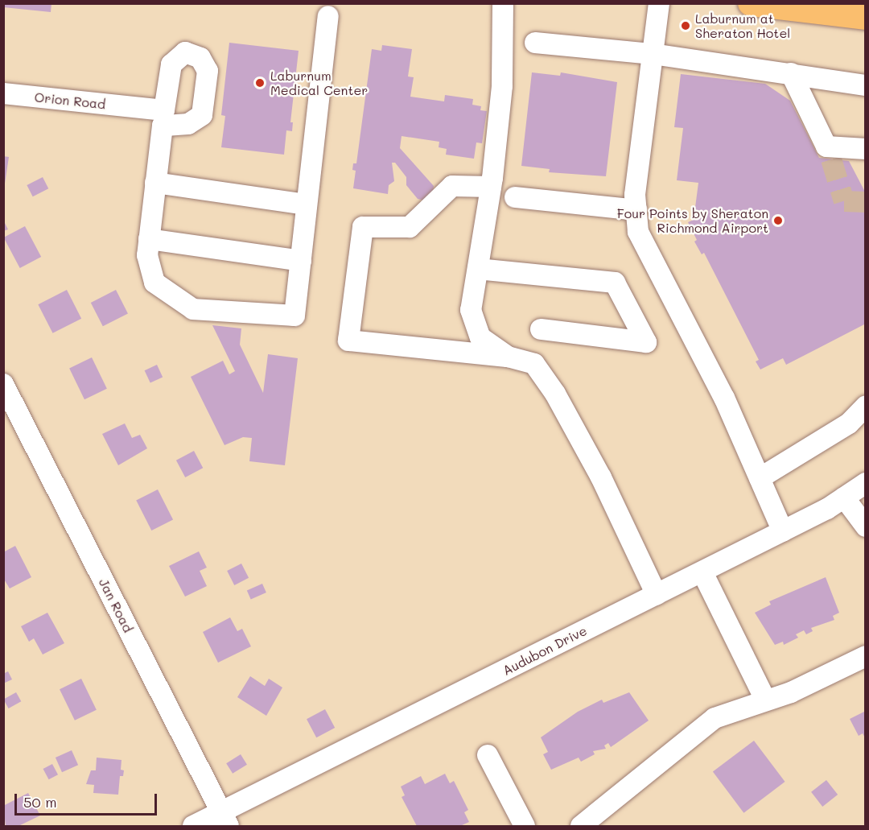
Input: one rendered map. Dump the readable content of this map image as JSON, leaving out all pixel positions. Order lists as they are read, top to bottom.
{
  "streets": {
    "street": ["Orion Road", "Jan Road", "Audubon Drive"]
  },
  "crossings": [
    ["Jan Road", "Audubon Drive"]
  ],
  "places": ["Laburnum at Sheraton Hotel", "Laburnum Medical Center", "Four Points by Sheraton Richmond Airport"],
  "scale_bar": "50 m"
}
